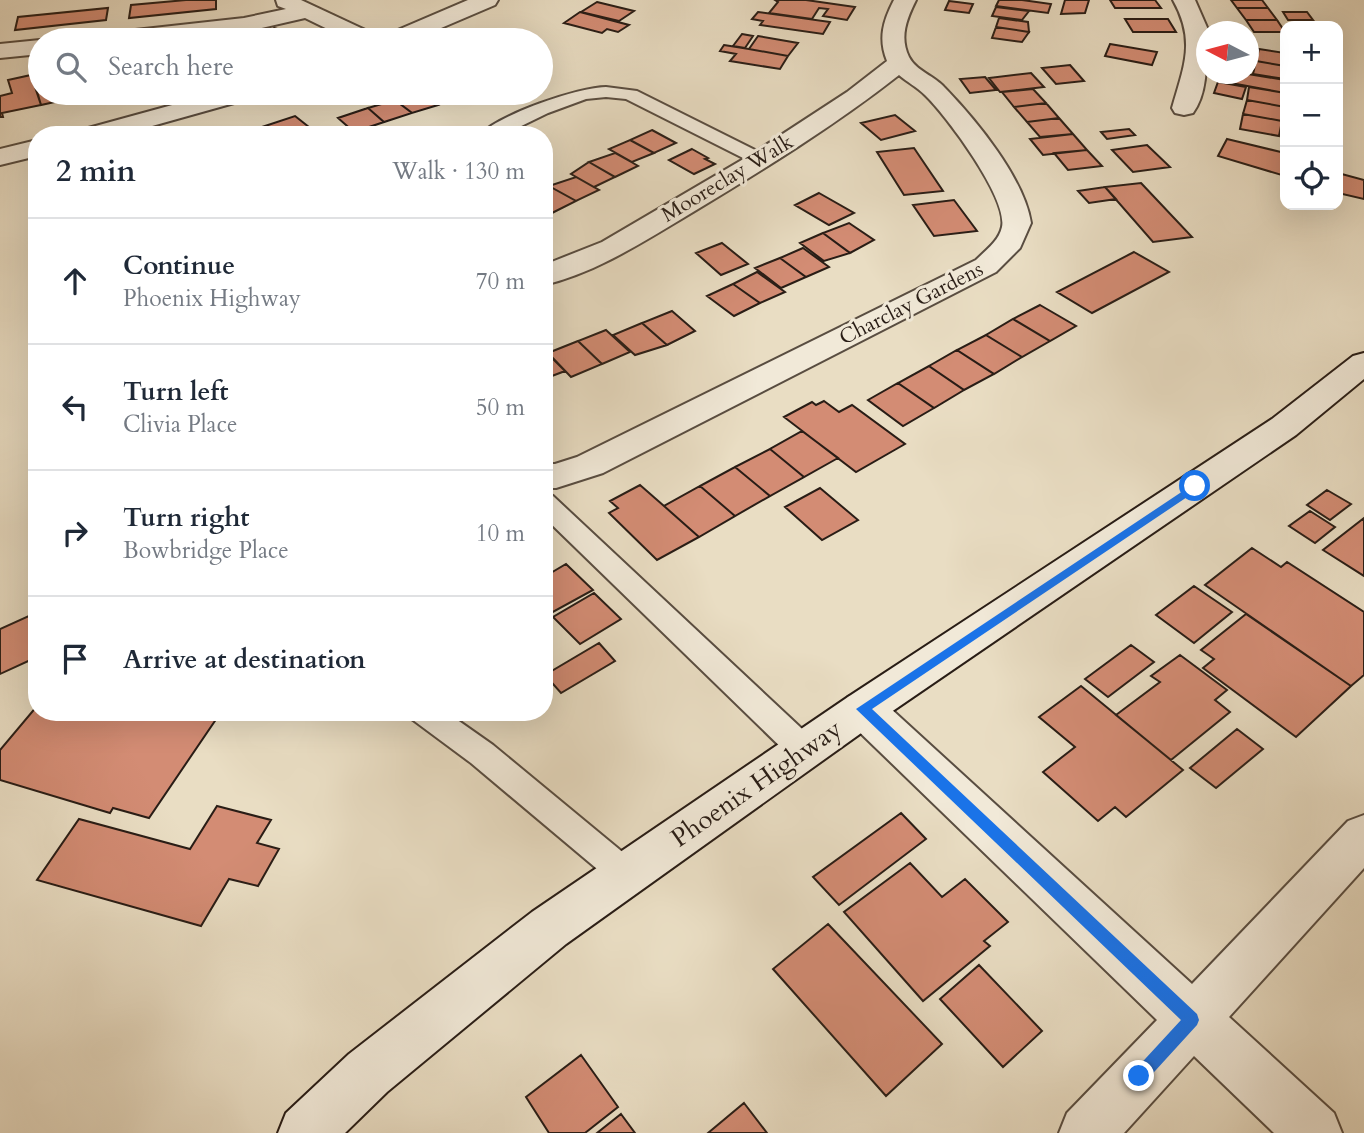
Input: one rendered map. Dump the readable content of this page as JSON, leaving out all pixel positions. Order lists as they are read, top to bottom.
{
  "streets": {
    "street": ["Mooreclay Walk", "Charclay Gardens", "Phoenix Highway"]
  },
  "crossings": [
    ["Mooreclay Walk", "Charclay Gardens"]
  ],
  "north": "left",
  "page": {
    "map_buttons": ["+", "−"],
    "search": "Search here",
    "heading": ["2 min", "Walk · 130 m"],
    "list": [
      ["Continue", "Phoenix Highway", "70 m"],
      ["Turn left", "Clivia Place", "50 m"],
      ["Turn right", "Bowbridge Place", "10 m"],
      "Arrive at destination"
    ]
  }
}
